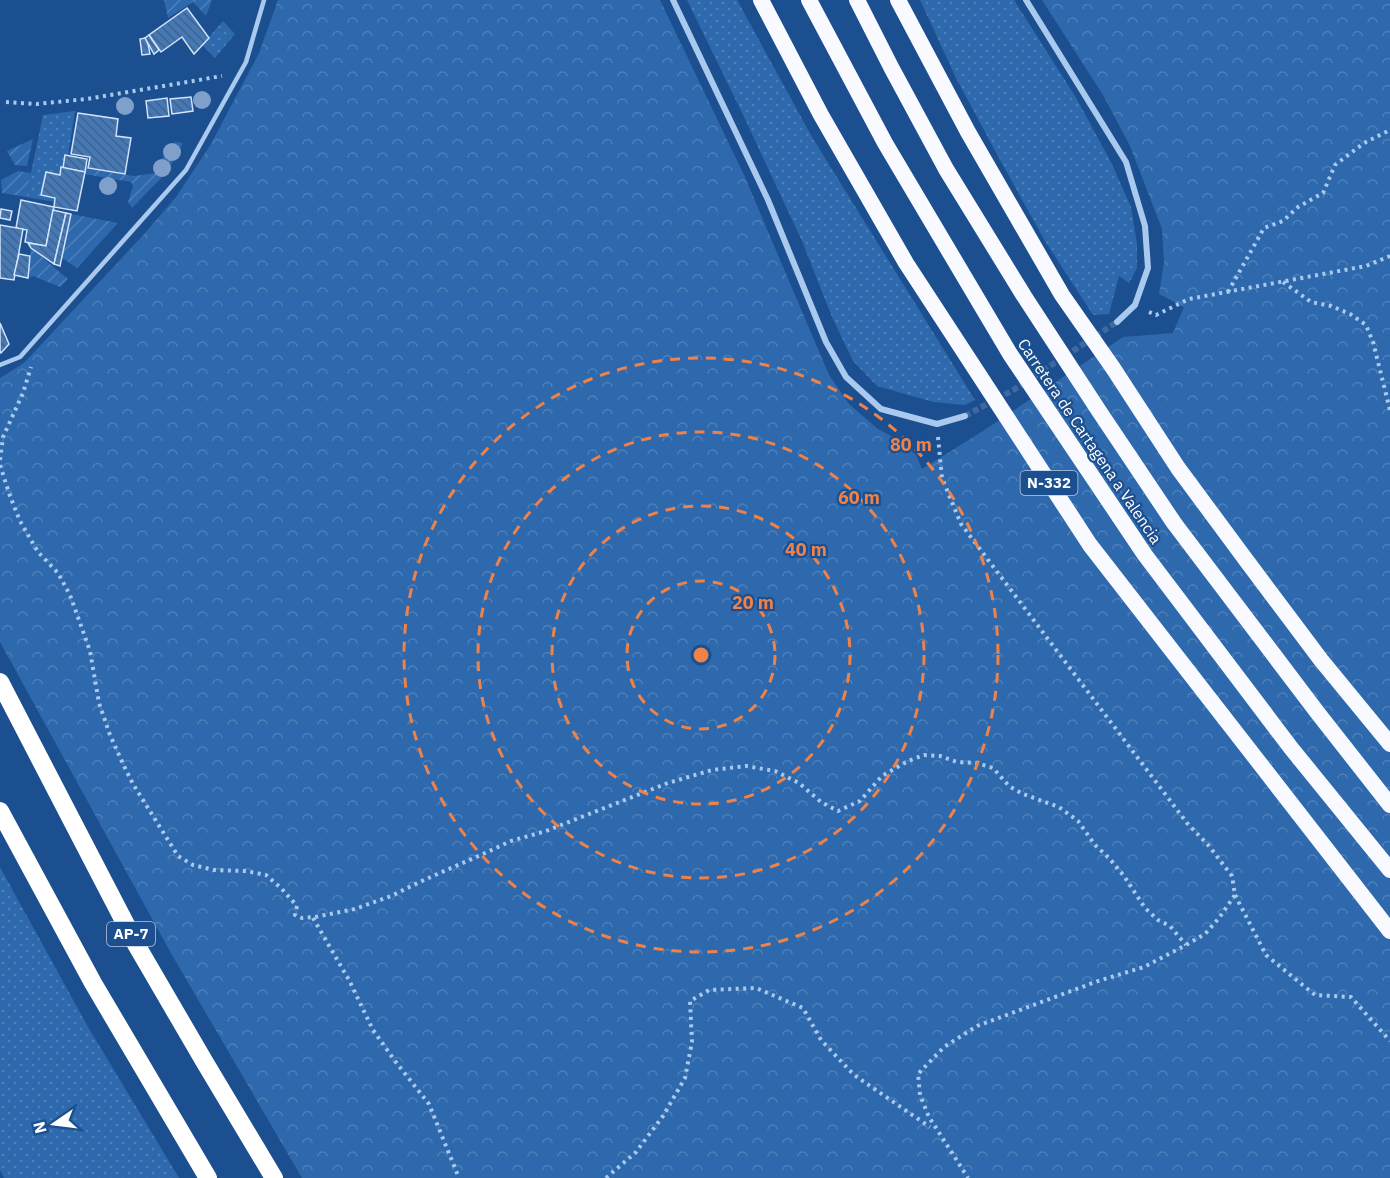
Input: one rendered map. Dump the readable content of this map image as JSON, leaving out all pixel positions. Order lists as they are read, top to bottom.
{
  "streets": {
    "highway": ["Carretera de Cartagena a Valencia", "N-332", "AP-7"]
  },
  "north": "left",
  "rings": [
    "80 m",
    "60 m",
    "40 m",
    "20 m"
  ]
}
